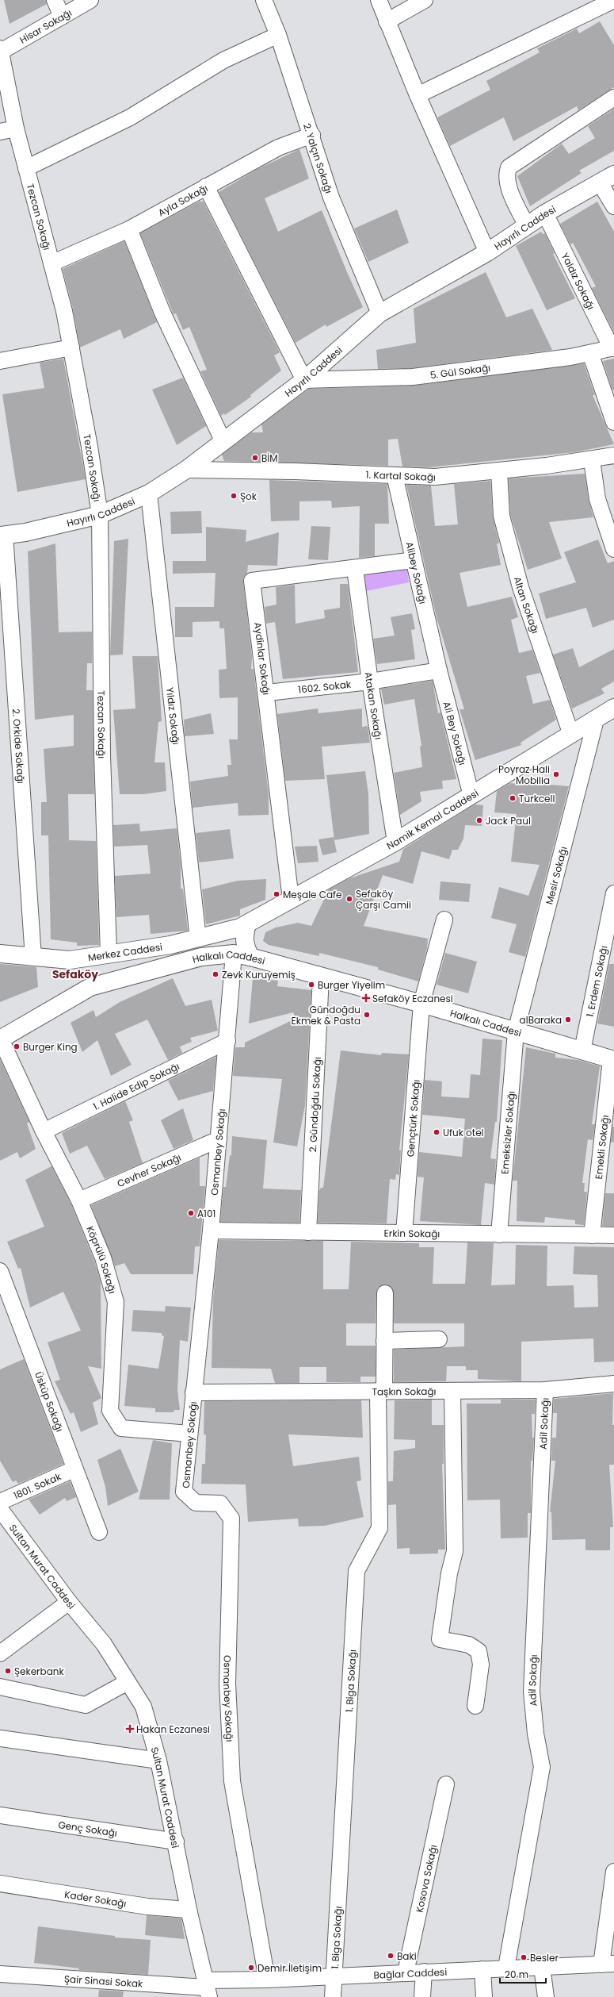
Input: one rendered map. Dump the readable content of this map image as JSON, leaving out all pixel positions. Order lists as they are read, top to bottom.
{
  "streets": {
    "main road": [
      "Hayırlı Caddesi",
      "Namik Kemal Caddesi",
      "Merkez Caddesi",
      "Halkalı Caddesi"
    ],
    "street": [
      "Hisar Sokağı",
      "2. Yalçın Sokağı",
      "Ayla Sokağı",
      "Tezcan Sokağı",
      "Yaldız Sokağı",
      "5. Gül Sokağı",
      "1. Kartal Sokağı",
      "Alibey Sokağı",
      "Altan Sokağı",
      "Aydinlar Sokağı",
      "1602. Sokak",
      "Atakan Sokağı",
      "Yıldız Sokağı",
      "Ali Bey Sokağı",
      "2. Orkide Sokağı",
      "Mesir Sokağı",
      "1. Erdem Sokağı",
      "1. Halide Edip Sokağı",
      "2. Gündoğdu Sokağı",
      "Gençtürk Sokağı",
      "Emeksizler Sokağı",
      "Emekli Sokağı",
      "Osmanbey Sokağı",
      "Cevher Sokağı",
      "Erkin Sokağı",
      "Köprülü Sokağı",
      "Taşkın Sokağı",
      "Üsküp Sokağı",
      "Adil Sokağı",
      "1801. Sokak",
      "Sultan Murat Caddesi",
      "1. Biga Sokağı",
      "Genç Sokağı",
      "Kosova Sokağı",
      "Kader Sokağı",
      "Bağlar Caddesi",
      "Şair Sinasi Sokak"
    ]
  },
  "crossings": [
    ["Hisar Sokağı", "Tezcan Sokağı"],
    ["2. Yalçın Sokağı", "Ayla Sokağı"],
    ["2. Yalçın Sokağı", "Hayırlı Caddesi"],
    ["Ayla Sokağı", "Tezcan Sokağı"],
    ["Tezcan Sokağı", "Hayırlı Caddesi"],
    ["Tezcan Sokağı", "Merkez Caddesi"],
    ["Hayırlı Caddesi", "Yaldız Sokağı"],
    ["Hayırlı Caddesi", "5. Gül Sokağı"],
    ["Hayırlı Caddesi", "1. Kartal Sokağı"],
    ["Hayırlı Caddesi", "Yıldız Sokağı"],
    ["Hayırlı Caddesi", "2. Orkide Sokağı"],
    ["Yaldız Sokağı", "5. Gül Sokağı"],
    ["1. Kartal Sokağı", "Alibey Sokağı"],
    ["1. Kartal Sokağı", "Altan Sokağı"],
    ["Alibey Sokağı", "Aydinlar Sokağı"],
    ["Alibey Sokağı", "1602. Sokak"],
    ["Alibey Sokağı", "Ali Bey Sokağı"],
    ["Altan Sokağı", "Namik Kemal Caddesi"],
    ["Aydinlar Sokağı", "1602. Sokak"],
    ["Aydinlar Sokağı", "Atakan Sokağı"],
    ["Aydinlar Sokağı", "Namik Kemal Caddesi"],
    ["1602. Sokak", "Atakan Sokağı"],
    ["1602. Sokak", "Ali Bey Sokağı"],
    ["Atakan Sokağı", "Namik Kemal Caddesi"],
    ["Yıldız Sokağı", "Merkez Caddesi"],
    ["Ali Bey Sokağı", "Namik Kemal Caddesi"],
    ["2. Orkide Sokağı", "Merkez Caddesi"],
    ["Namik Kemal Caddesi", "Mesir Sokağı"],
    ["Namik Kemal Caddesi", "Merkez Caddesi"],
    ["Mesir Sokağı", "Halkalı Caddesi"],
    ["Mesir Sokağı", "Emeksizler Sokağı"],
    ["Halkalı Caddesi", "1. Erdem Sokağı"],
    ["Halkalı Caddesi", "2. Gündoğdu Sokağı"],
    ["Halkalı Caddesi", "Gençtürk Sokağı"],
    ["Halkalı Caddesi", "Emeksizler Sokağı"],
    ["Halkalı Caddesi", "Emekli Sokağı"],
    ["Halkalı Caddesi", "Osmanbey Sokağı"],
    ["Halkalı Caddesi", "Köprülü Sokağı"],
    ["1. Halide Edip Sokağı", "Osmanbey Sokağı"],
    ["1. Halide Edip Sokağı", "Köprülü Sokağı"],
    ["2. Gündoğdu Sokağı", "Erkin Sokağı"],
    ["Gençtürk Sokağı", "Erkin Sokağı"],
    ["Emeksizler Sokağı", "Erkin Sokağı"],
    ["Emekli Sokağı", "Erkin Sokağı"],
    ["Osmanbey Sokağı", "Cevher Sokağı"],
    ["Osmanbey Sokağı", "Erkin Sokağı"],
    ["Osmanbey Sokağı", "Köprülü Sokağı"],
    ["Osmanbey Sokağı", "Taşkın Sokağı"],
    ["Osmanbey Sokağı", "Bağlar Caddesi"],
    ["Cevher Sokağı", "Köprülü Sokağı"],
    ["Taşkın Sokağı", "Adil Sokağı"],
    ["Taşkın Sokağı", "1. Biga Sokağı"],
    ["Üsküp Sokağı", "1801. Sokak"],
    ["Adil Sokağı", "Bağlar Caddesi"],
    ["Sultan Murat Caddesi", "Genç Sokağı"],
    ["Sultan Murat Caddesi", "Kader Sokağı"],
    ["Sultan Murat Caddesi", "Bağlar Caddesi"],
    ["Sultan Murat Caddesi", "Şair Sinasi Sokak"],
    ["1. Biga Sokağı", "Bağlar Caddesi"],
    ["Kosova Sokağı", "Bağlar Caddesi"],
    ["Bağlar Caddesi", "Şair Sinasi Sokak"]
  ],
  "districts": ["Sefaköy"],
  "places": {
    "other": [
      "BİM",
      "Şok",
      "Poyraz Hali Mobilia",
      "Turkcell",
      "Jack Paul",
      "Meşale Cafe",
      "Sefaköy Çarşı Camii",
      "Zevk Kuruyemiş",
      "Burger Yiyelim",
      "Gündoğdu Ekmek & Pasta",
      "alBaraka",
      "Burger King",
      "Ufuk otel",
      "A101",
      "Şekerbank",
      "Baki",
      "Besler",
      "Demir İletişim"
    ],
    "health": ["Sefaköy Eczanesi", "Hakan Eczanesi"]
  },
  "scale_bar": "20 m"
}
